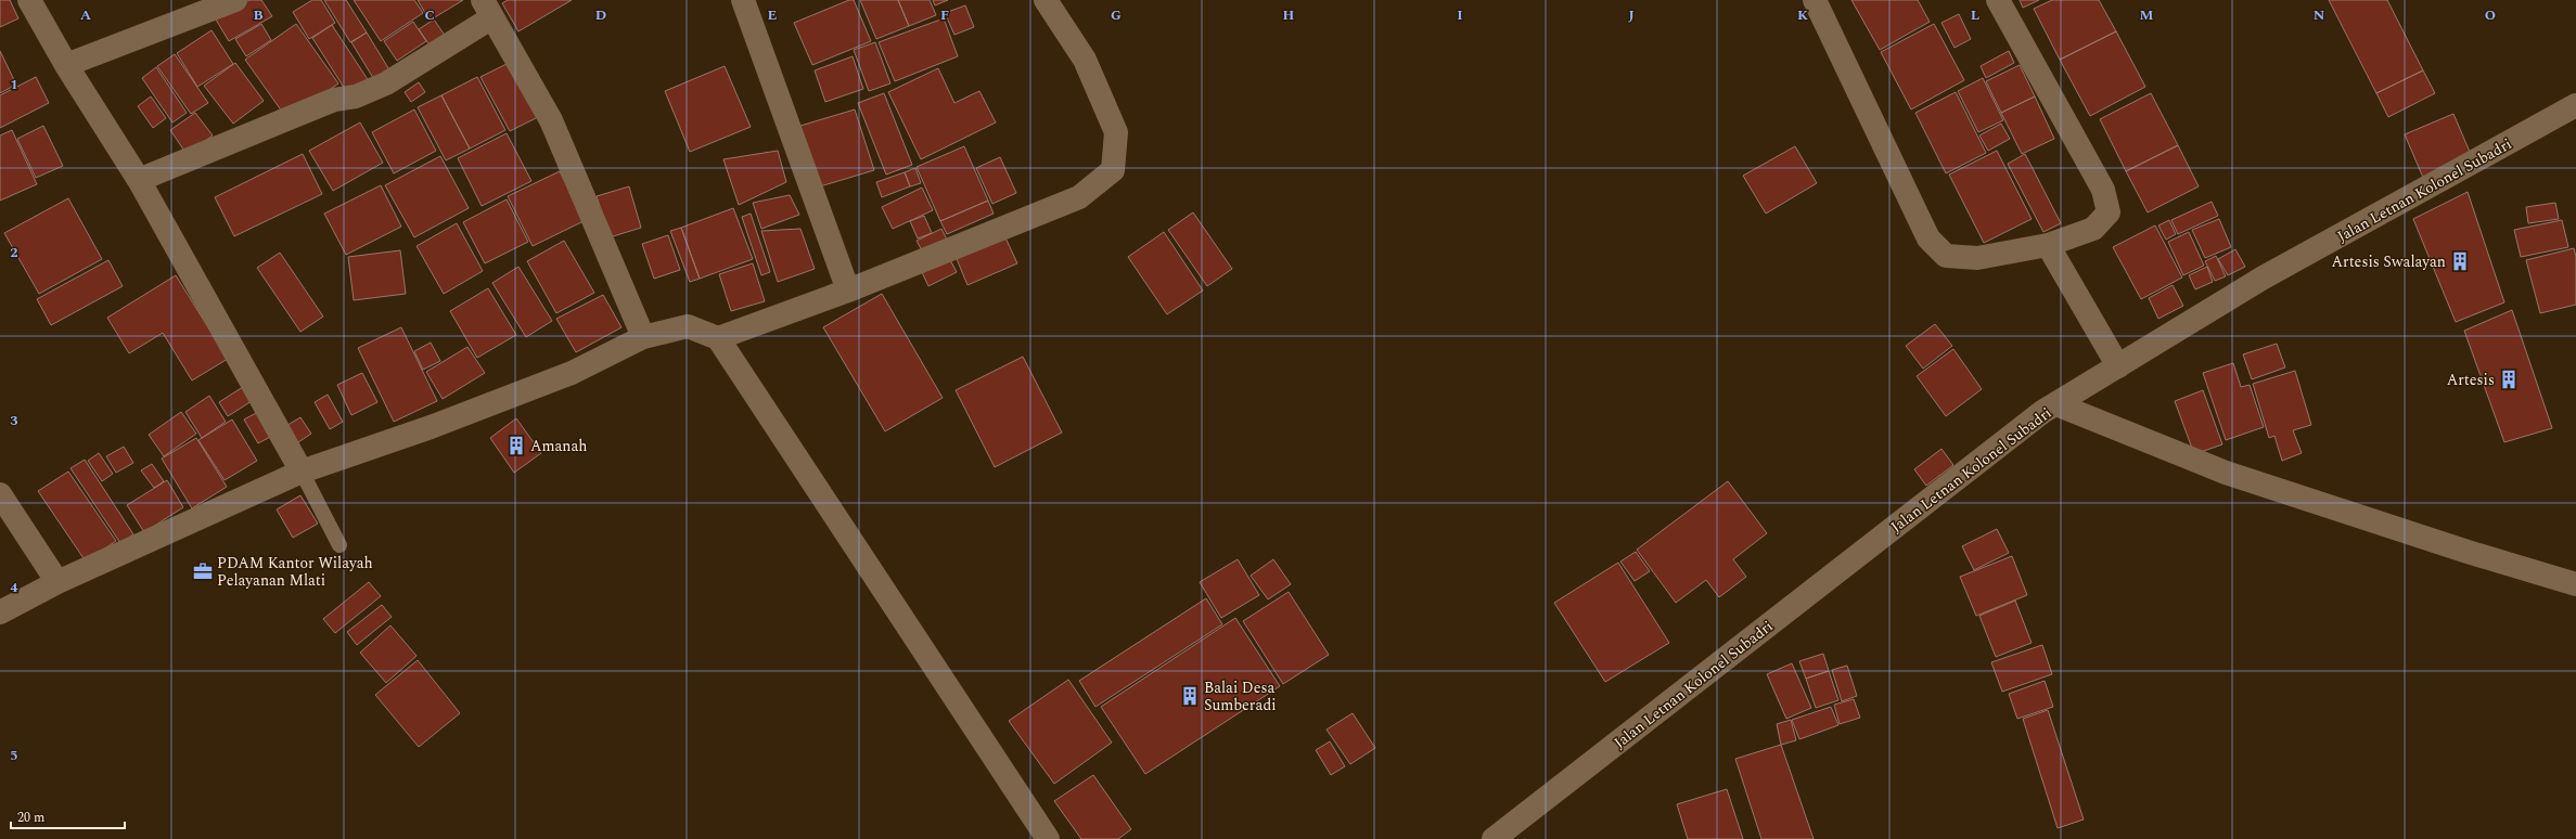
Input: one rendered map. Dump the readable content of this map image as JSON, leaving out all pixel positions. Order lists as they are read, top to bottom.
{
  "streets": {
    "street": ["Jalan Letnan Kolonel Subadri"]
  },
  "places": {
    "building": [
      "Artesis Swalayan",
      "Artesis",
      "Amanah",
      "Balai Desa Sumberadi"
    ],
    "office": ["PDAM Kantor Wilayah Pelayanan Mlati"]
  },
  "scale_bar": "20 m",
  "grid": {
    "columns": [
      "A",
      "B",
      "C",
      "D",
      "E",
      "F",
      "G",
      "H",
      "I",
      "J",
      "K",
      "L",
      "M",
      "N",
      "O"
    ],
    "rows": [
      "1",
      "2",
      "3",
      "4",
      "5"
    ]
  }
}
